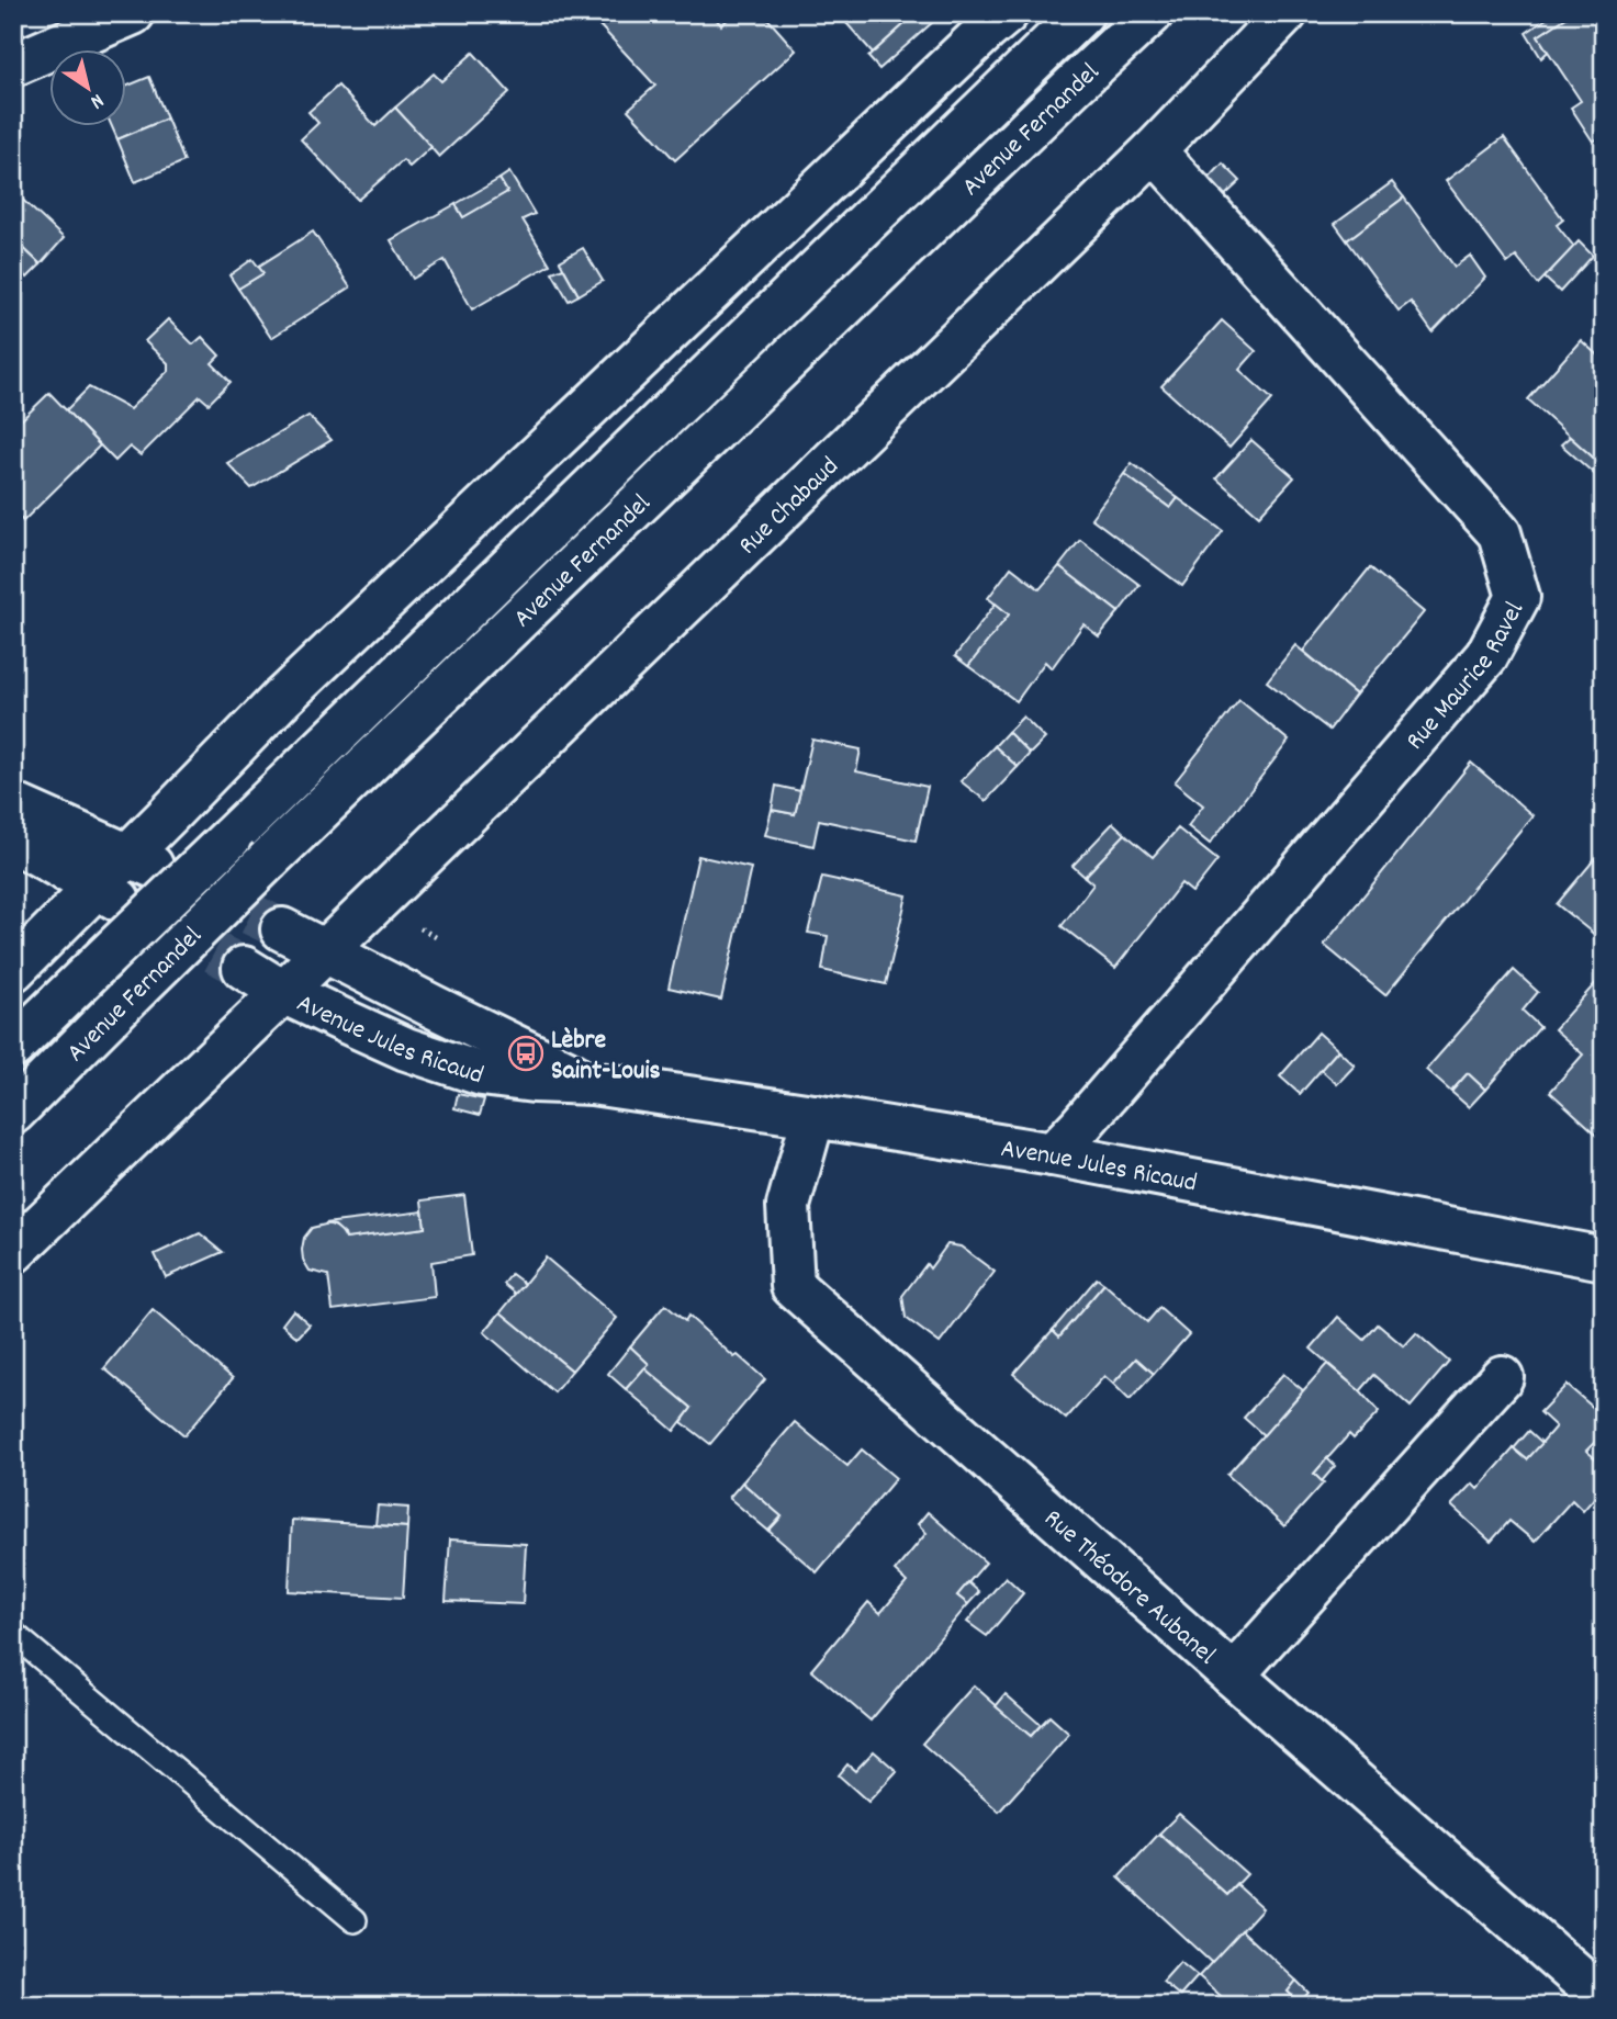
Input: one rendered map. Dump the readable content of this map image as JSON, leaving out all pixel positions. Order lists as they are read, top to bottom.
{
  "streets": {
    "street": [
      "Avenue Fernandel",
      "Rue Chabaud",
      "Rue Maurice Ravel",
      "Avenue Jules Ricaud",
      "Rue Théodore Aubanel"
    ]
  },
  "crossings": [
    ["Rue Chabaud", "Rue Maurice Ravel"],
    ["Rue Chabaud", "Avenue Jules Ricaud"],
    ["Rue Maurice Ravel", "Avenue Jules Ricaud"],
    ["Avenue Jules Ricaud", "Rue Théodore Aubanel"]
  ],
  "places": {
    "bus stop": ["Lèbre Saint-Louis"]
  },
  "north": "bottom right"
}
